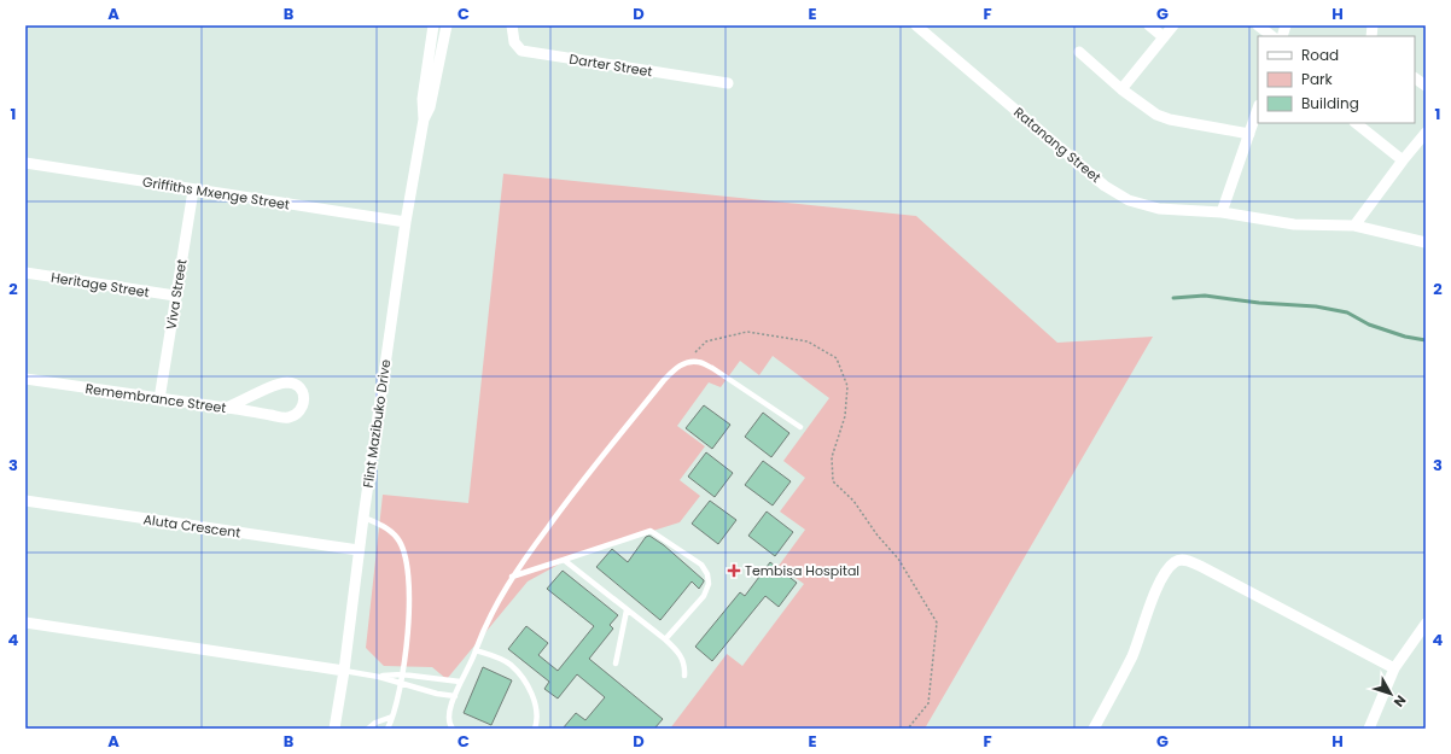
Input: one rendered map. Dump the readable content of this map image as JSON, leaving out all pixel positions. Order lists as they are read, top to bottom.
{
  "streets": {
    "street": [
      "Darter Street",
      "Ratanang Street",
      "Griffiths Mxenge Street",
      "Heritage Street",
      "Viva Street",
      "Remembrance Street",
      "Flint Mazibuko Drive",
      "Aluta Crescent"
    ]
  },
  "crossings": [
    ["Griffiths Mxenge Street", "Viva Street"],
    ["Griffiths Mxenge Street", "Flint Mazibuko Drive"],
    ["Heritage Street", "Viva Street"],
    ["Viva Street", "Remembrance Street"],
    ["Flint Mazibuko Drive", "Aluta Crescent"]
  ],
  "places": {
    "health": ["Tembisa Hospital"]
  },
  "legend": ["Road", "Park", "Building"],
  "north": "bottom right",
  "grid": {
    "columns": [
      "A",
      "B",
      "C",
      "D",
      "E",
      "F",
      "G",
      "H"
    ],
    "rows": [
      "1",
      "2",
      "3",
      "4"
    ]
  }
}
